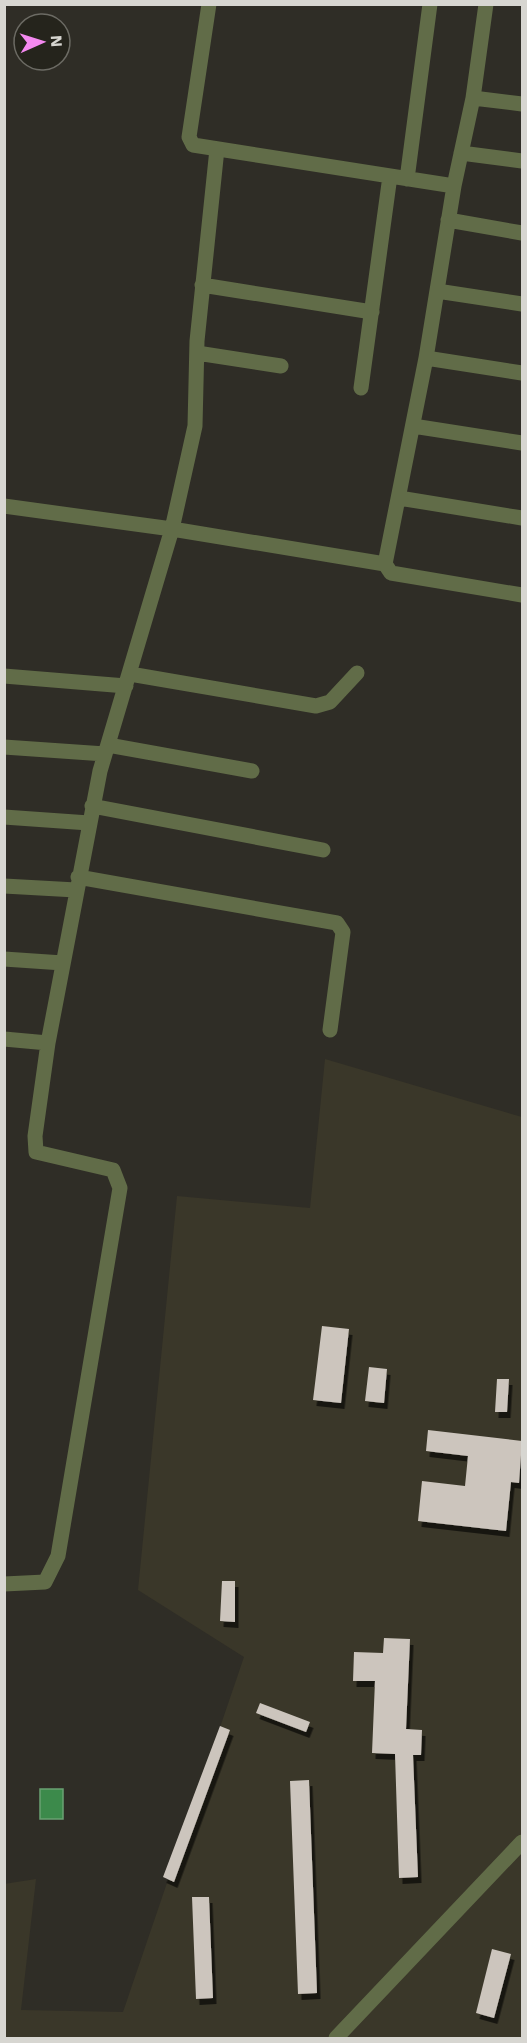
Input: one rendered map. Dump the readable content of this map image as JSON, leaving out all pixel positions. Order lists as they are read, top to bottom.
{
  "north": "right"
}
